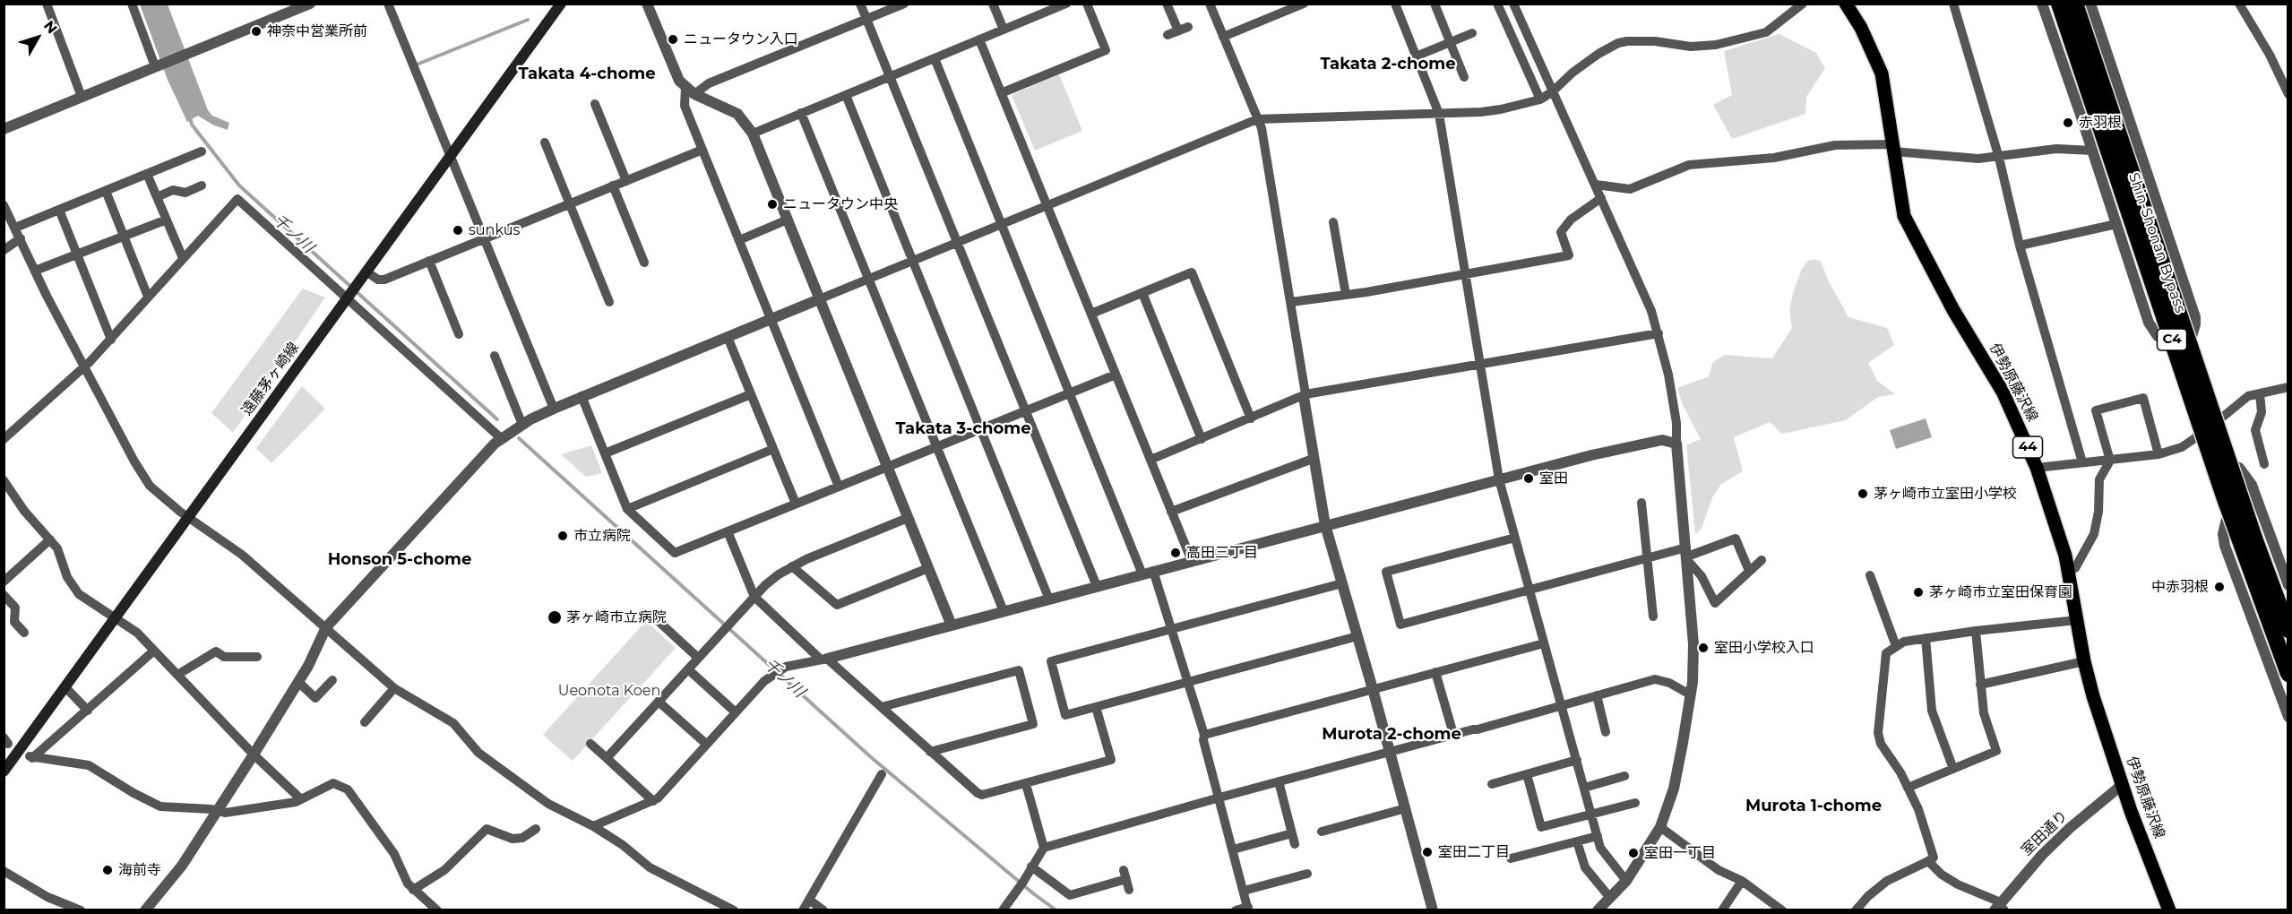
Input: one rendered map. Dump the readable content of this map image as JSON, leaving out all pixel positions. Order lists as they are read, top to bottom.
{
  "streets": {
    "highway": ["Shin-Shonan Bypass", "C4"],
    "main road": ["遠藤茅ヶ崎線", "伊勢原藤沢線", "44"],
    "street": ["室田通り"]
  },
  "crossings": [
    ["伊勢原藤沢線", "室田通り"]
  ],
  "districts": [
    "Takata 2-chome",
    "Takata 4-chome",
    "Takata 3-chome",
    "Honson 5-chome",
    "Murota 2-chome",
    "Murota 1-chome"
  ],
  "water": ["千ノ川"],
  "parks": ["Ueonota Koen"],
  "places": [
    "神奈中営業所前",
    "ニュータウン入口",
    "赤羽根",
    "ニュータウン中央",
    "sunkus",
    "室田",
    "茅ヶ崎市立室田小学校",
    "市立病院",
    "高田三丁目",
    "中赤羽根",
    "茅ヶ崎市立室田保育園",
    "茅ヶ崎市立病院",
    "室田小学校入口",
    "室田二丁目",
    "室田一丁目",
    "海前寺"
  ],
  "north": "top right"
}
